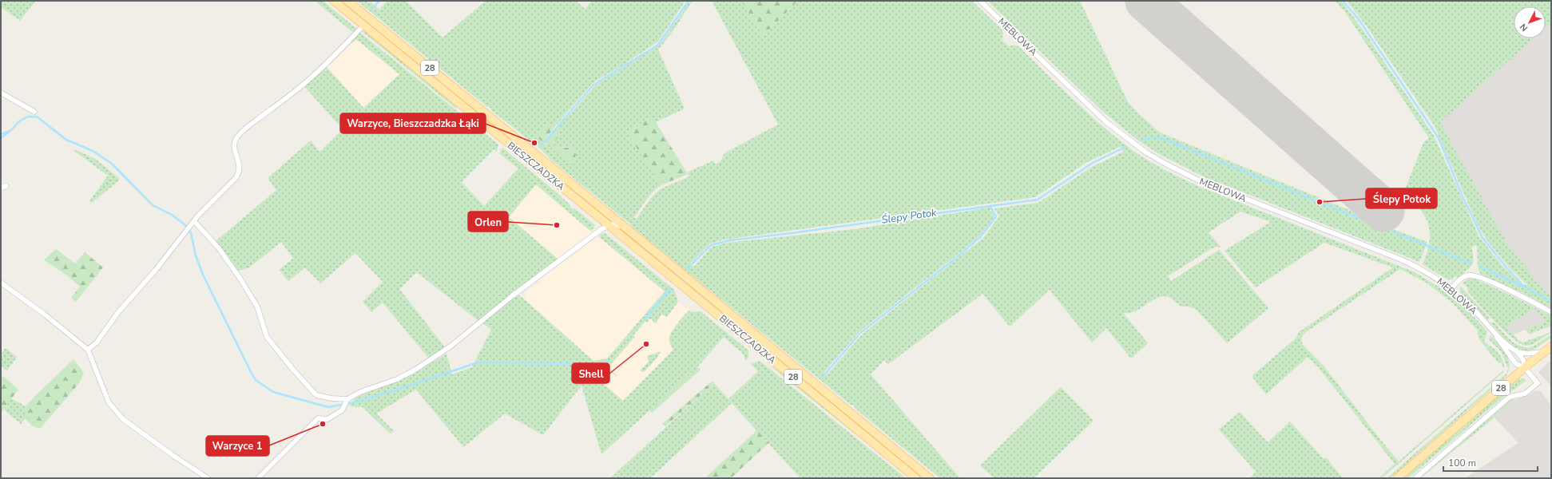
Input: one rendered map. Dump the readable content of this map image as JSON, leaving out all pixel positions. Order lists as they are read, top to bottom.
{
  "streets": {
    "main road": ["28", "BIESZCZADZKA"],
    "street": ["MEBLOWA"]
  },
  "crossings": [
    ["MEBLOWA", "28"]
  ],
  "water": ["Ślepy Potok"],
  "places": [
    "Warzyce, Bieszczadzka Łąki",
    "Ślepy Potok",
    "Orlen",
    "Shell",
    "Warzyce 1"
  ],
  "scale_bar": "100 m",
  "north": "bottom left"
}
